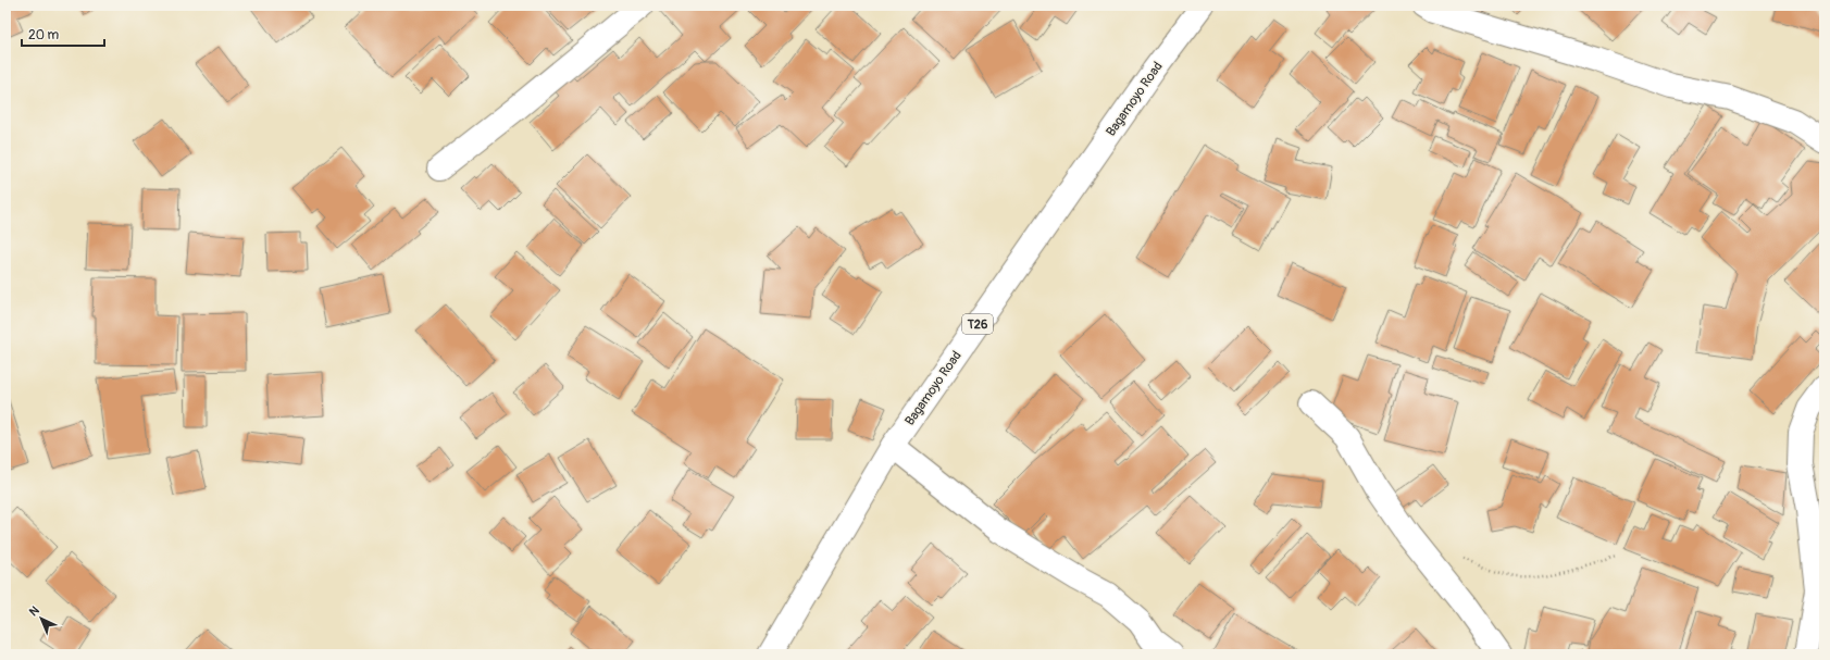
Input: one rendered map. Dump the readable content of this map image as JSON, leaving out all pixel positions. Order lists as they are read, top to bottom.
{
  "streets": {
    "main road": ["Bagamoyo Road", "T26"]
  },
  "scale_bar": "20 m",
  "north": "top left"
}
